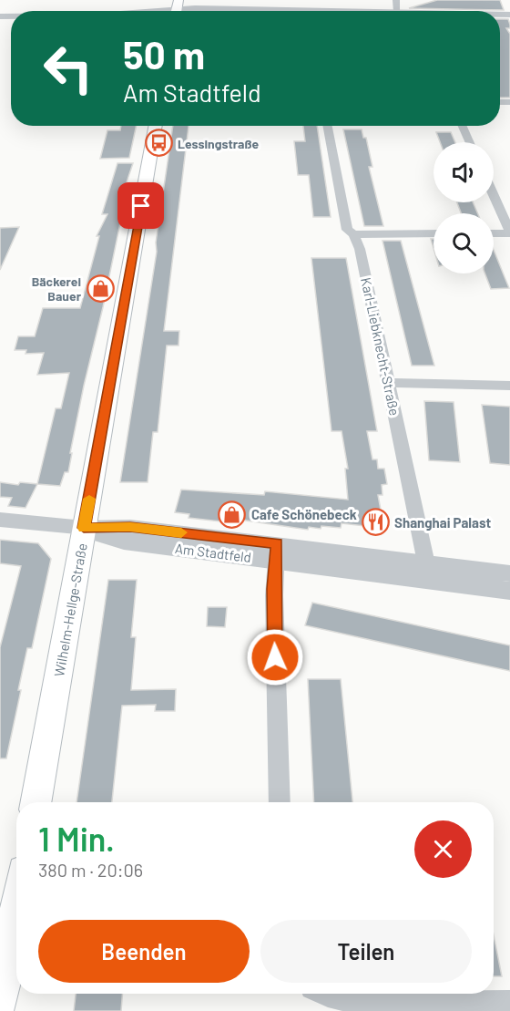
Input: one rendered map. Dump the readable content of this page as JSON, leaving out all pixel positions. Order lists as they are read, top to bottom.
{
  "streets": {
    "main road": ["Wilhelm-Hellge-Straße"],
    "street": ["Karl-Liebknecht-Straße", "Am Stadtfeld"]
  },
  "crossings": [
    ["Karl-Liebknecht-Straße", "Am Stadtfeld"],
    ["Am Stadtfeld", "Wilhelm-Hellge-Straße"]
  ],
  "places": {
    "bus stop": ["Lessingstraße"],
    "shop": ["Bäckerei Bauer", "Cafe Schönebeck"],
    "restaurant": ["Shanghai Palast"]
  },
  "page": {
    "turn": ["50 m", "Am Stadtfeld"],
    "heading": ["1 Min.", "380 m · 20:06"],
    "buttons": ["Beenden", "Teilen"]
  }
}
